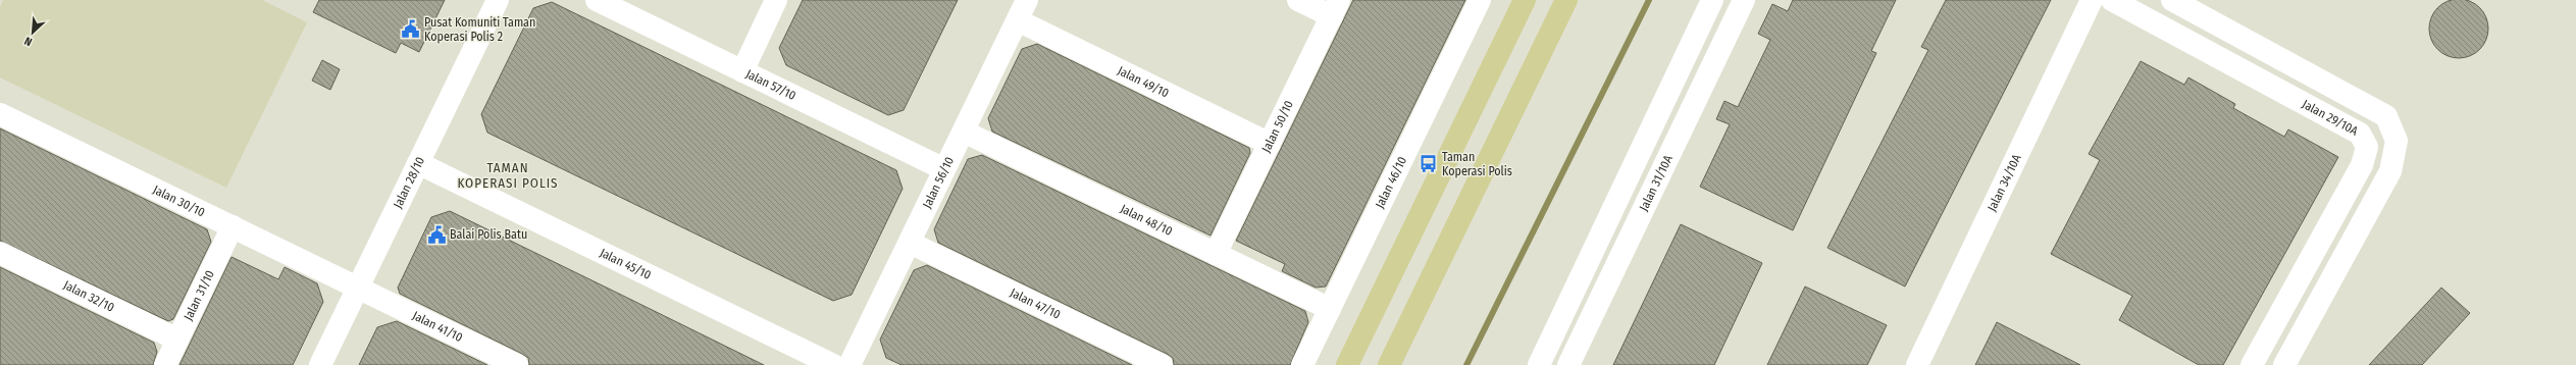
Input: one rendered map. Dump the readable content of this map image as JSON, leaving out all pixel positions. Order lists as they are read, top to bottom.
{
  "streets": {
    "street": [
      "Jalan 49/10",
      "Jalan 57/10",
      "Jalan 29/10A",
      "Jalan 50/10",
      "Jalan 28/10",
      "Jalan 56/10",
      "Jalan 46/10",
      "Jalan 31/10A",
      "Jalan 34/10A",
      "Jalan 30/10",
      "Jalan 48/10",
      "Jalan 45/10",
      "Jalan 32/10",
      "Jalan 31/10",
      "Jalan 47/10",
      "Jalan 41/10"
    ]
  },
  "crossings": [
    ["Jalan 49/10", "Jalan 50/10"],
    ["Jalan 49/10", "Jalan 56/10"],
    ["Jalan 57/10", "Jalan 56/10"],
    ["Jalan 50/10", "Jalan 48/10"],
    ["Jalan 28/10", "Jalan 30/10"],
    ["Jalan 28/10", "Jalan 45/10"],
    ["Jalan 28/10", "Jalan 41/10"],
    ["Jalan 56/10", "Jalan 48/10"],
    ["Jalan 56/10", "Jalan 47/10"],
    ["Jalan 46/10", "Jalan 48/10"],
    ["Jalan 30/10", "Jalan 31/10"],
    ["Jalan 30/10", "Jalan 41/10"],
    ["Jalan 32/10", "Jalan 31/10"]
  ],
  "districts": ["TAMAN KOPERASI POLIS"],
  "places": {
    "public building": ["Pusat Komuniti Taman Koperasi Polis 2", "Balai Polis Batu"],
    "bus stop": ["Taman Koperasi Polis"]
  },
  "north": "bottom left"
}
